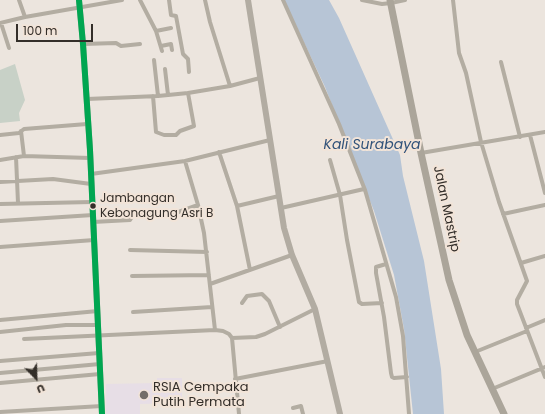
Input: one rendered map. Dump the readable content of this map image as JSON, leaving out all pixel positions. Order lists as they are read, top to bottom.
{
  "streets": {
    "main road": ["Jalan Mastrip"]
  },
  "water": ["Kali Surabaya"],
  "places": ["Jambangan Kebonagung Asri B", "RSIA Cempaka Putih Permata"],
  "scale_bar": "100 m",
  "north": "bottom right"
}
